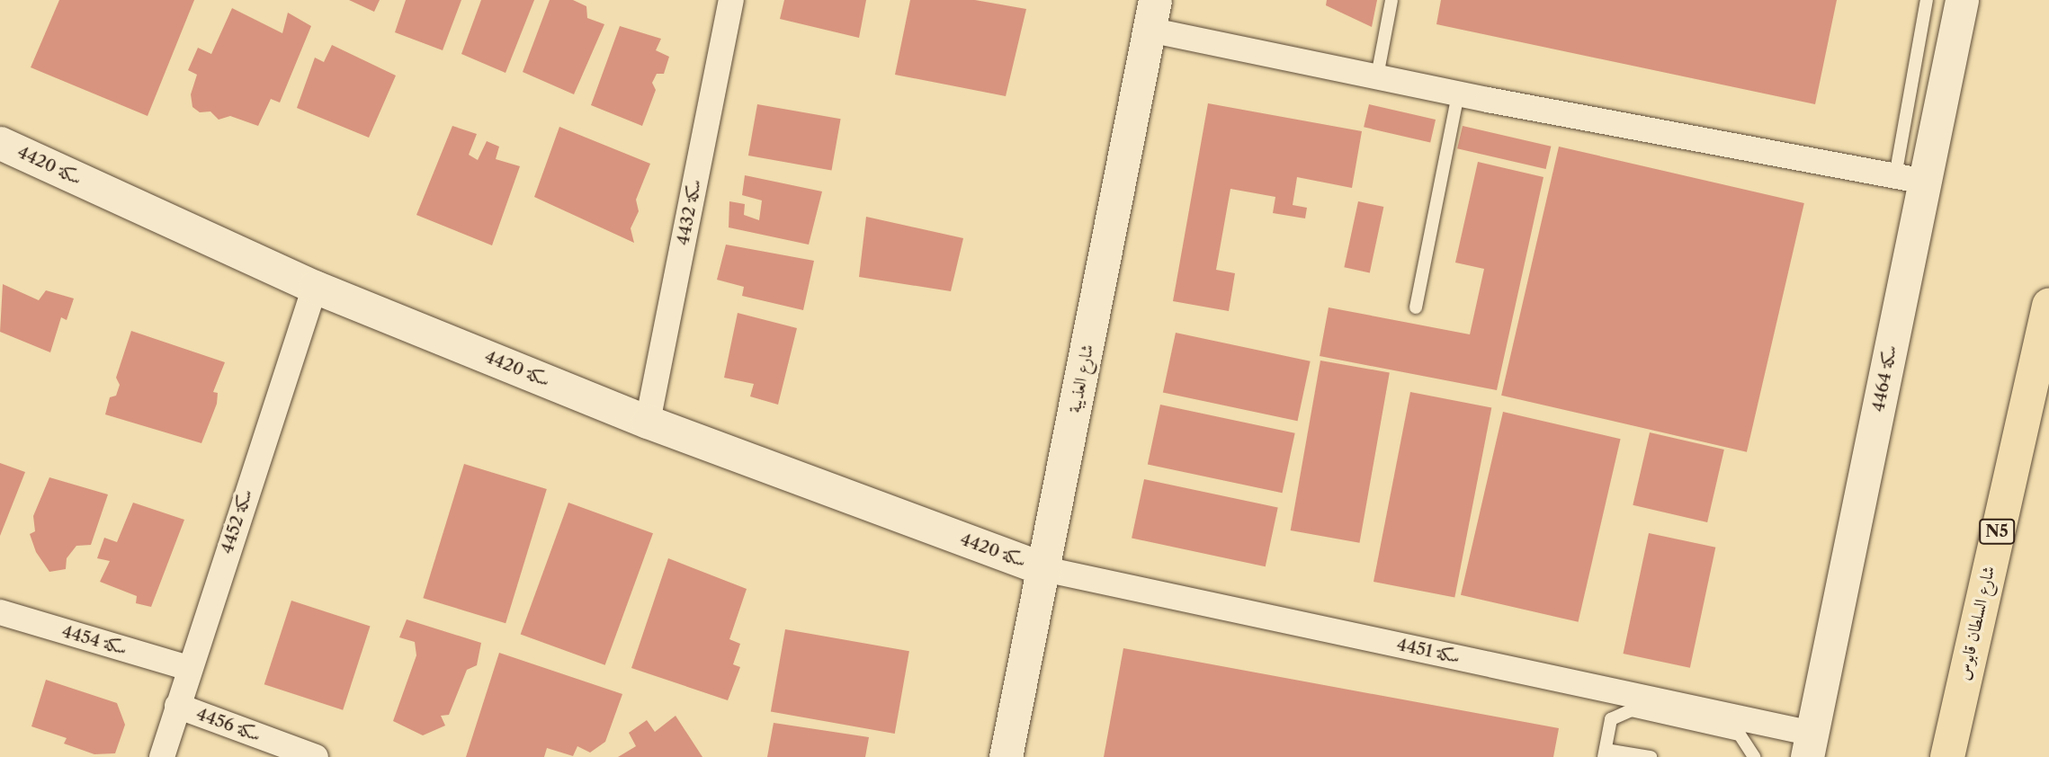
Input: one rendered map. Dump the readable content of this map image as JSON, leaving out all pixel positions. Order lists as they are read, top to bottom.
{
  "streets": {
    "highway": ["N5", "شارع السلطان قابوس"],
    "street": [
      "سكة 4420",
      "سكة 4432",
      "شارع العذيبة",
      "سكة 4464",
      "سكة 4452",
      "سكة 4454",
      "سكة 4451",
      "سكة 4456"
    ]
  },
  "crossings": [
    ["سكة 4420", "سكة 4432"],
    ["سكة 4420", "شارع العذيبة"],
    ["سكة 4420", "سكة 4452"],
    ["سكة 4420", "سكة 4451"],
    ["شارع العذيبة", "سكة 4451"],
    ["سكة 4464", "سكة 4451"],
    ["سكة 4452", "سكة 4454"],
    ["سكة 4452", "سكة 4456"]
  ]
}
